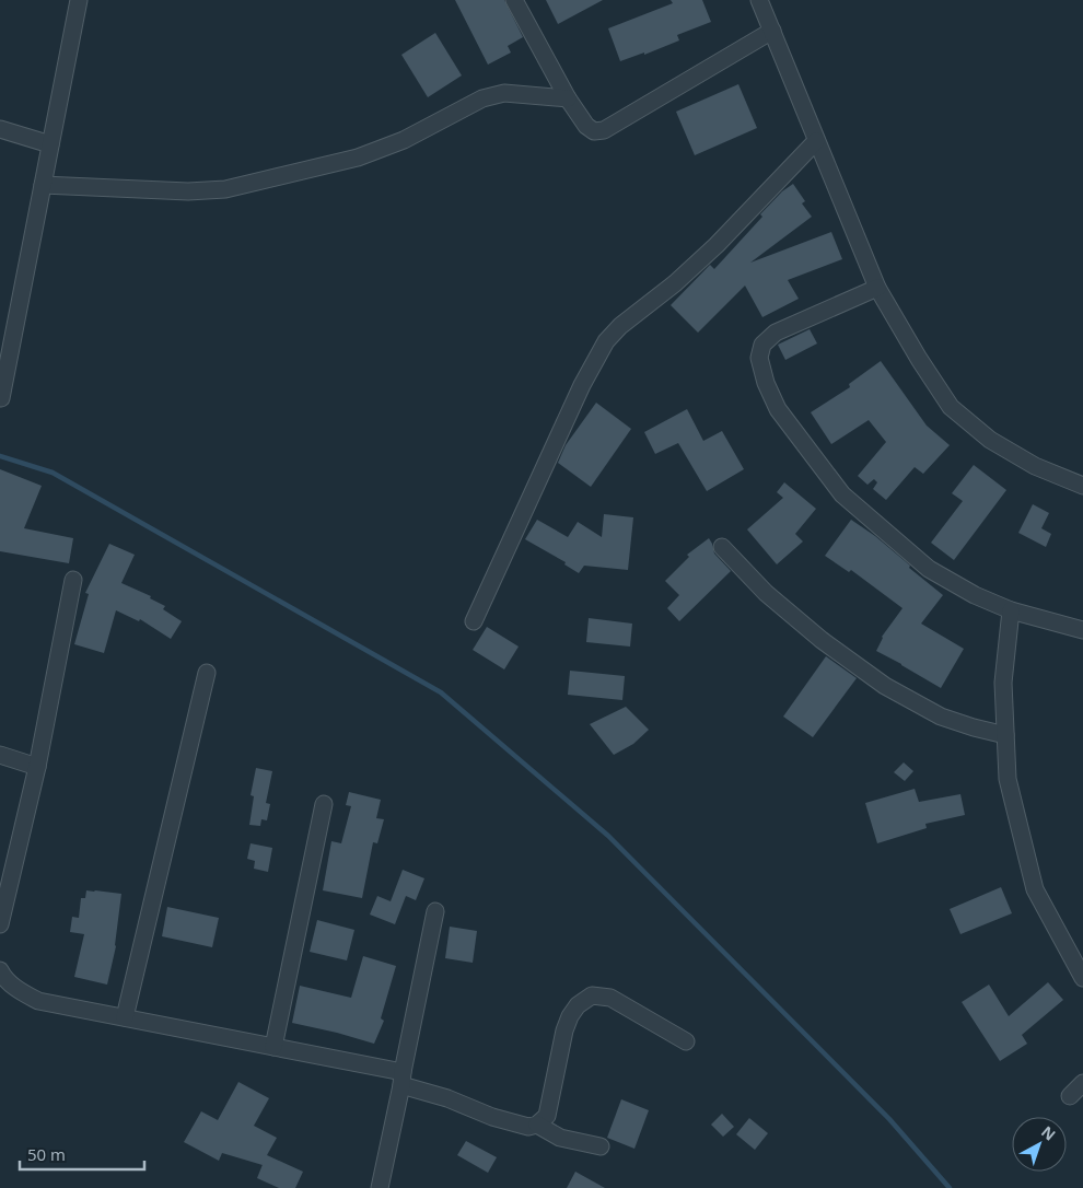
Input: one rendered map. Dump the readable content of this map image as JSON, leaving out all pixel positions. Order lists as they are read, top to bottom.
{
  "scale_bar": "50 m",
  "north": "top right"
}
